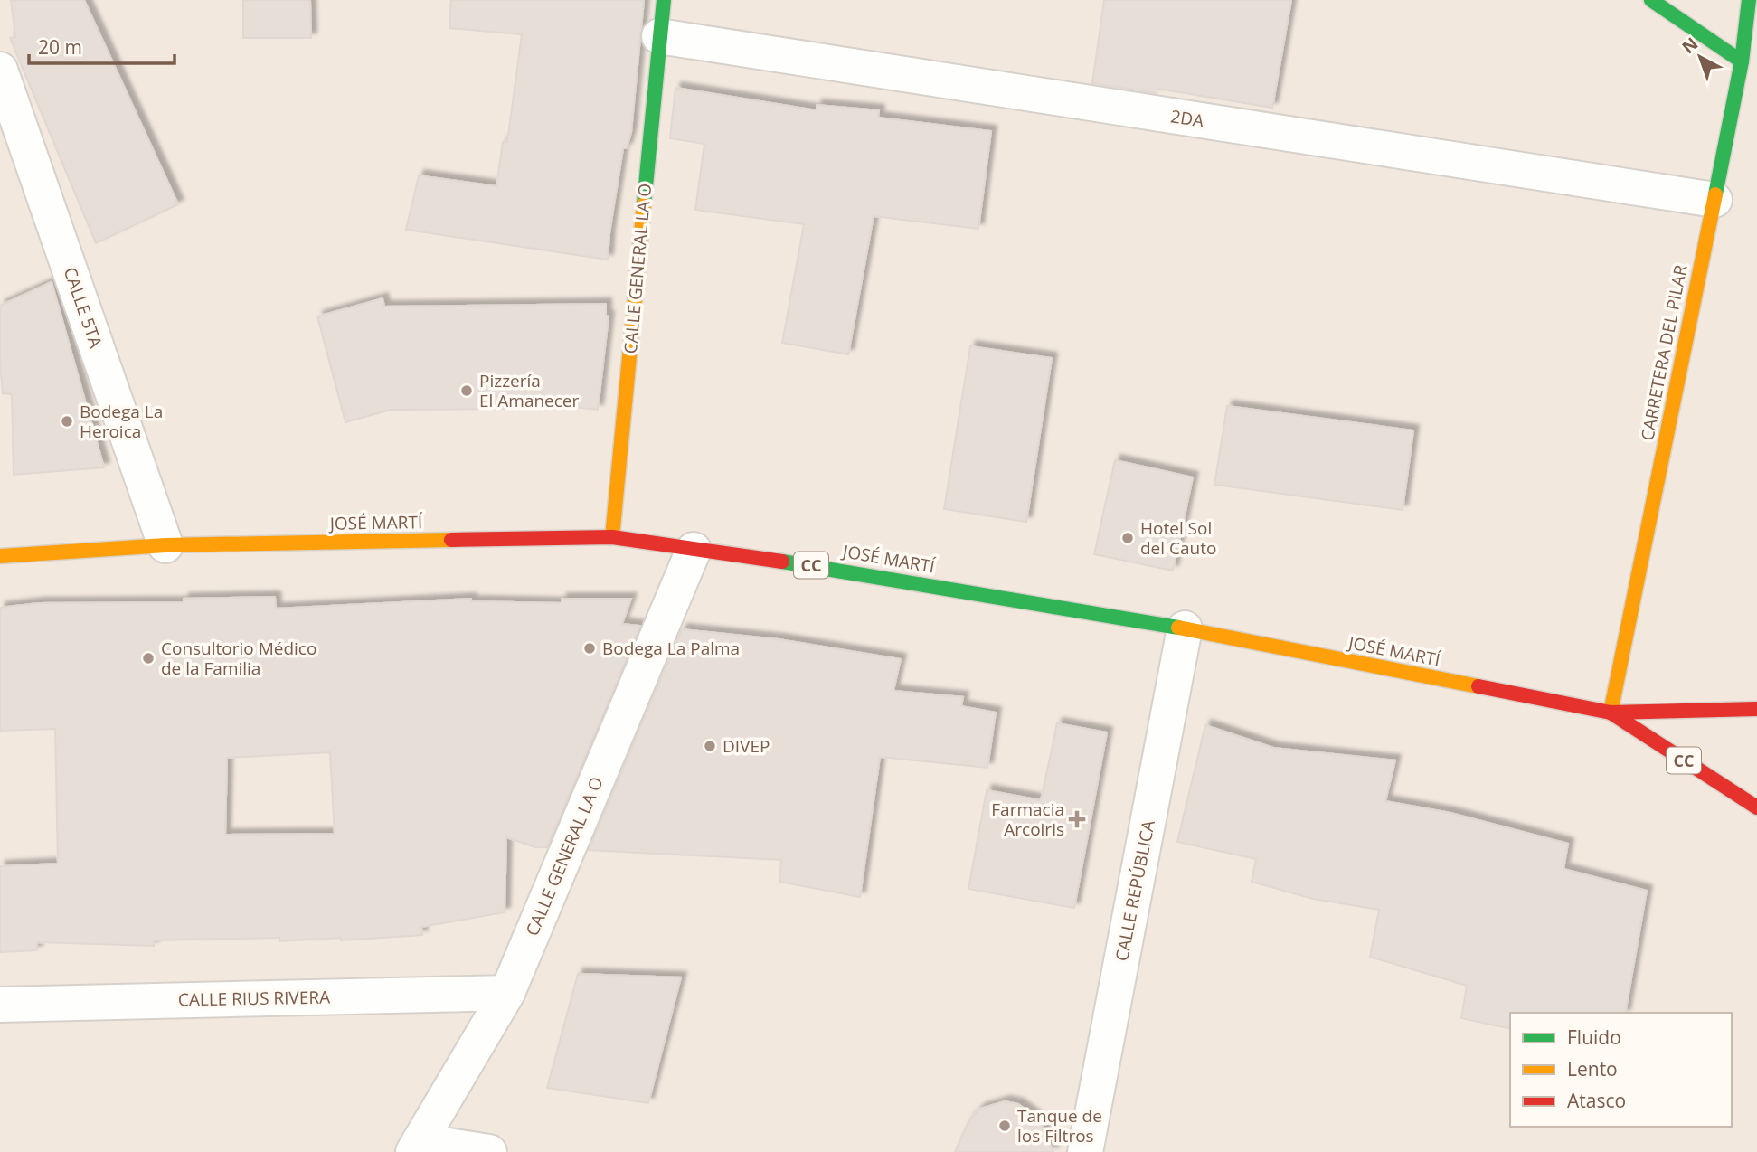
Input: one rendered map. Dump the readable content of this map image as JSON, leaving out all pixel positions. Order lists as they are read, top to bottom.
{
  "streets": {
    "main road": [
      "CALLE GENERAL LA O",
      "CARRETERA DEL PILAR",
      "JOSÉ MARTÍ",
      "CC"
    ],
    "street": [
      "2DA",
      "CALLE 5TA",
      "CALLE REPÚBLICA",
      "CALLE RIUS RIVERA"
    ]
  },
  "crossings": [
    ["2DA", "CALLE GENERAL LA O"],
    ["2DA", "CARRETERA DEL PILAR"],
    ["CALLE GENERAL LA O", "JOSÉ MARTÍ"],
    ["CALLE GENERAL LA O", "CALLE RIUS RIVERA"],
    ["CALLE 5TA", "JOSÉ MARTÍ"],
    ["CARRETERA DEL PILAR", "JOSÉ MARTÍ"],
    ["CARRETERA DEL PILAR", "CC"],
    ["JOSÉ MARTÍ", "CC"],
    ["JOSÉ MARTÍ", "CALLE REPÚBLICA"]
  ],
  "places": {
    "other": [
      "Pizzería El Amanecer",
      "Bodega La Heroica",
      "Hotel Sol del Cauto",
      "Bodega La Palma",
      "Consultorio Médico de la Familia",
      "DIVEP",
      "Tanque de los Filtros"
    ],
    "health": ["Farmacia Arcoiris"]
  },
  "legend": ["Fluido", "Lento", "Atasco"],
  "scale_bar": "20 m",
  "north": "top left"
}
